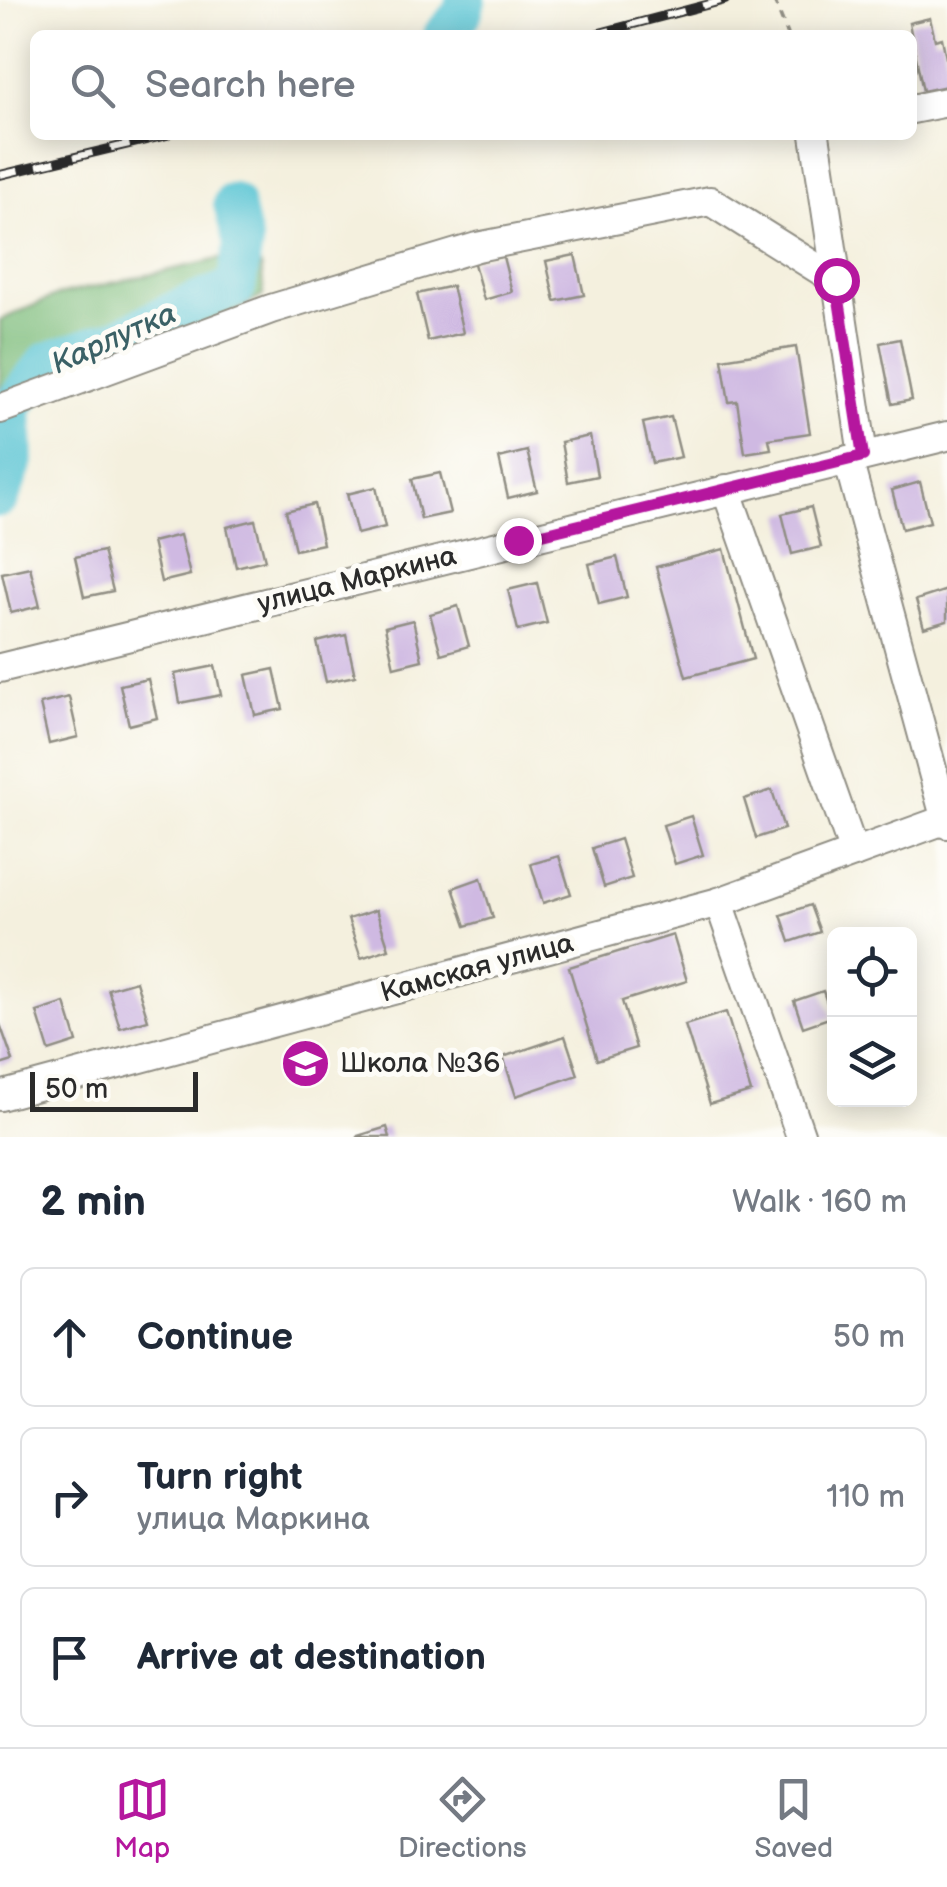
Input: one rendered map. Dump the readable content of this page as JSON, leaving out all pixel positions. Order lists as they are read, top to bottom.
{
  "streets": {
    "street": ["улица Маркина", "Камская улица"]
  },
  "water": ["Карлутка"],
  "places": {
    "school or university": ["Школа №36"]
  },
  "scale_bar": "50 m",
  "page": {
    "search": "Search here",
    "scale": "50 m",
    "heading": ["2 min", "Walk · 160 m"],
    "list": [
      ["Continue", "50 m"],
      ["Turn right", "улица Маркина", "110 m"],
      "Arrive at destination"
    ],
    "nav": ["Map", "Directions", "Saved"]
  }
}
